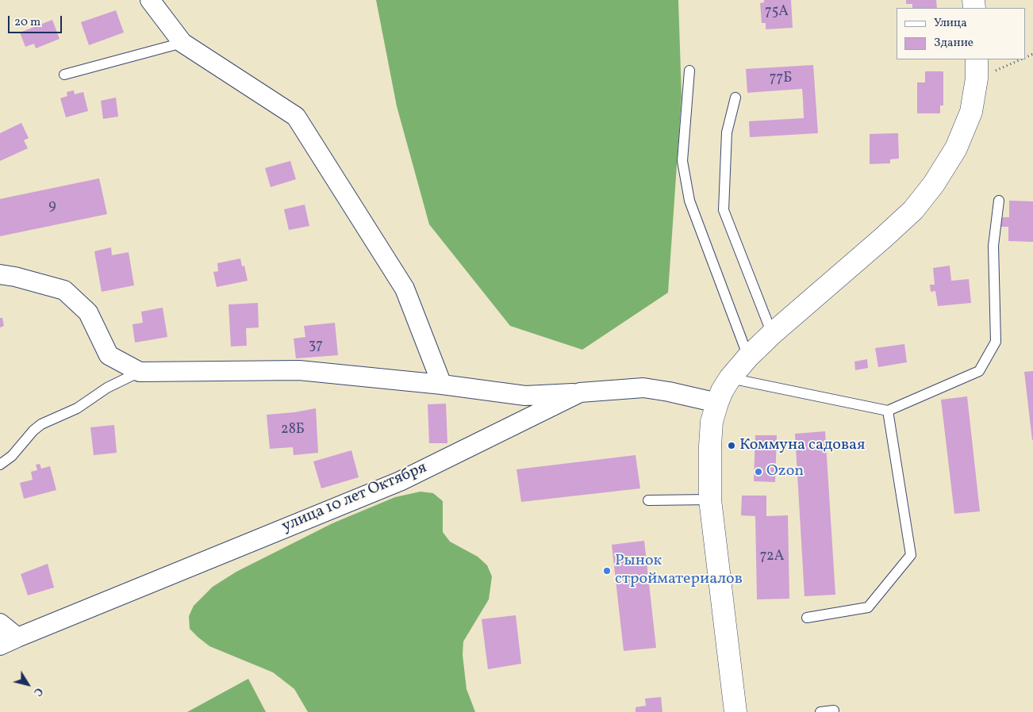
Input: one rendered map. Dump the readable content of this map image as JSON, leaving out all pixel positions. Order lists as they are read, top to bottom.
{
  "streets": {
    "street": ["улица 10 лет Октября"]
  },
  "places": ["Коммуна садовая", "Ozon", "Рынок стройматериалов"],
  "house_numbers": [
    "75А",
    "77Б",
    "9",
    "37",
    "28Б",
    "72А"
  ],
  "legend": ["Улица", "Здание"],
  "scale_bar": "20 m",
  "north": "bottom right"
}
